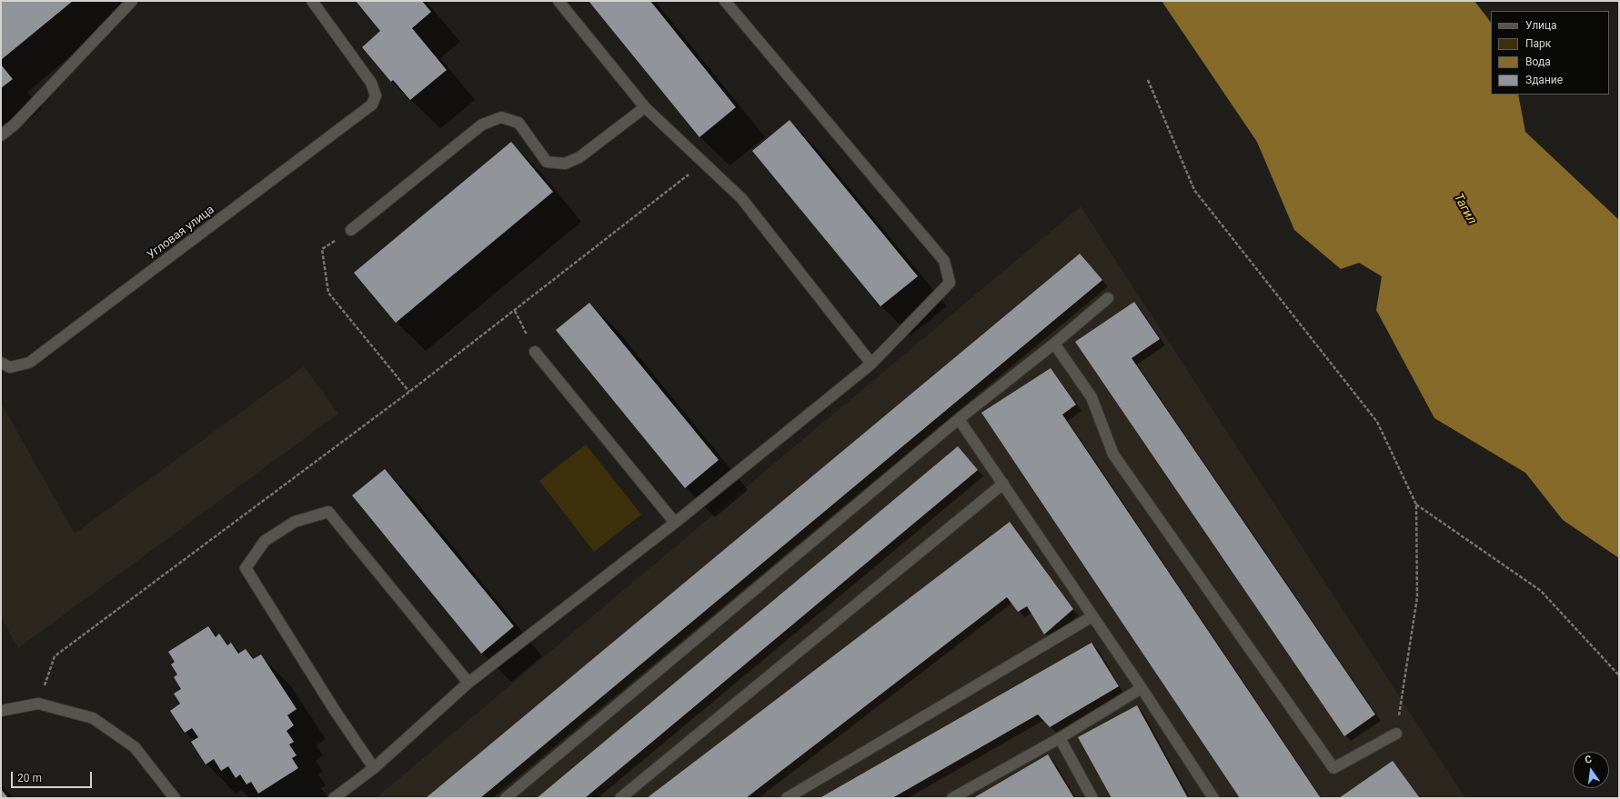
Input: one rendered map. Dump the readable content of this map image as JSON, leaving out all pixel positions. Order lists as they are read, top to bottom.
{
  "streets": {
    "street": ["Угловая улица"]
  },
  "water": ["Тагил"],
  "legend": [
    "Улица",
    "Парк",
    "Вода",
    "Здание"
  ],
  "scale_bar": "20 m",
  "north": "top"
}
